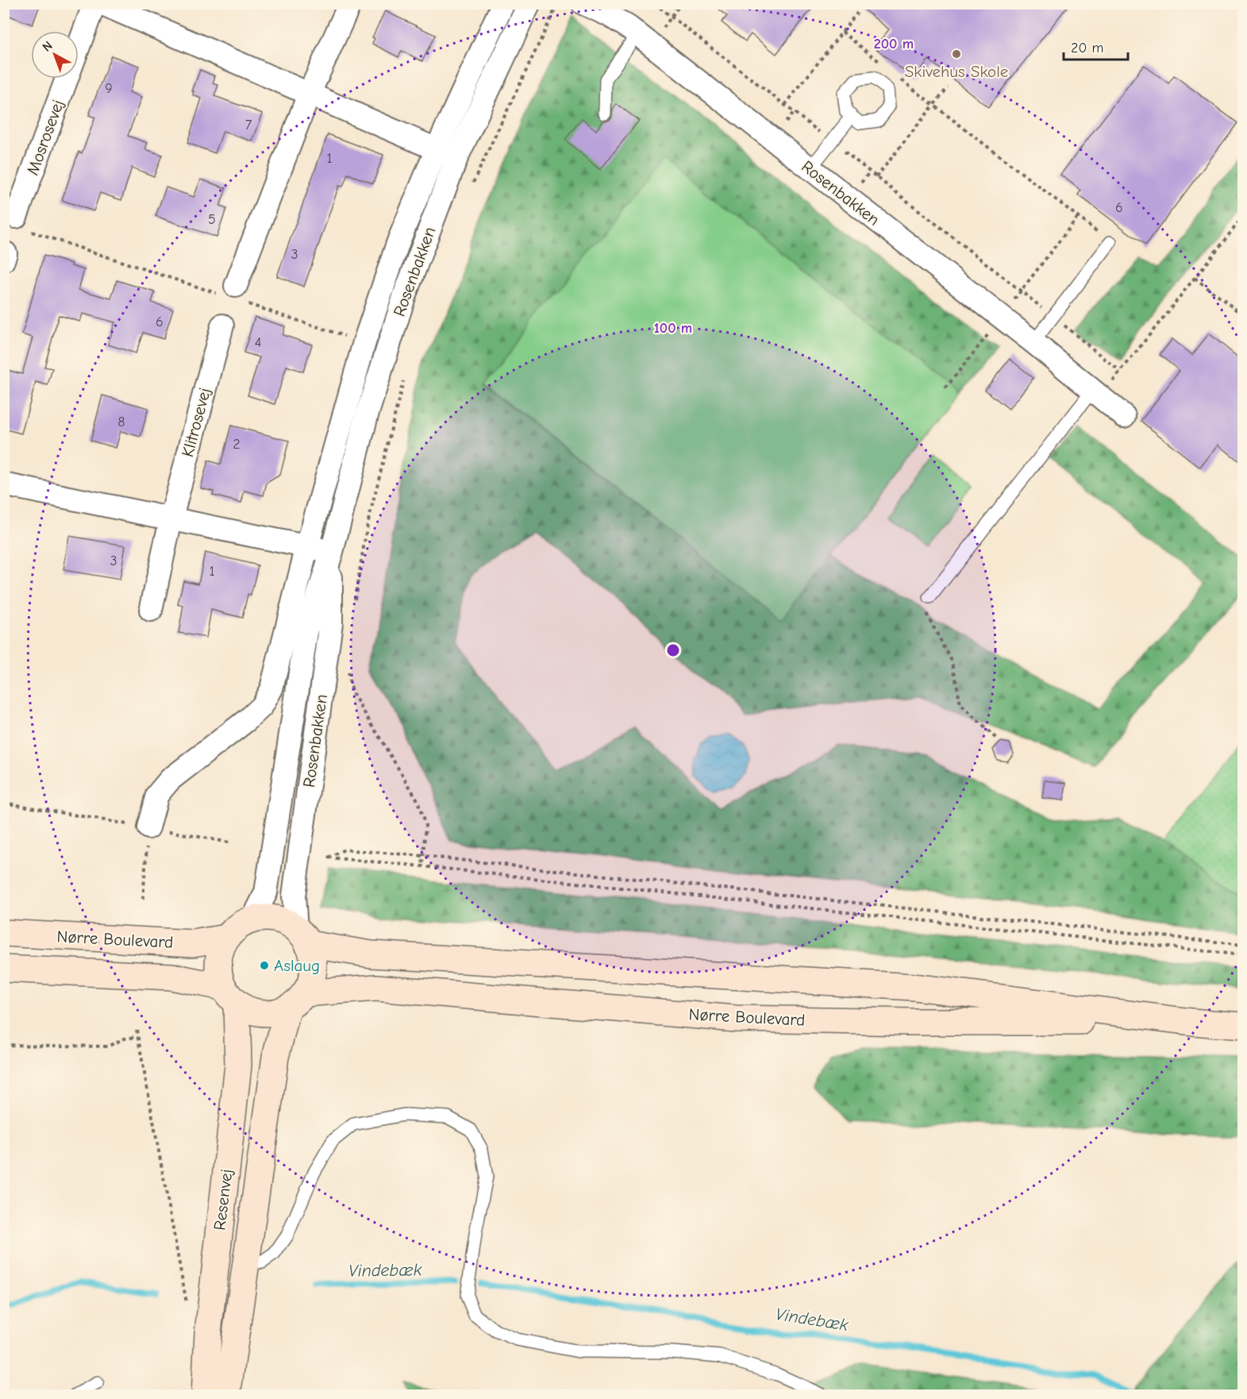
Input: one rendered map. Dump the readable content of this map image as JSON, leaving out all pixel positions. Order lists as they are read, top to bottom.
{
  "streets": {
    "street": [
      "Mosrosevej",
      "Rosenbakken",
      "Klitrosevej",
      "Nørre Boulevard",
      "Resenvej"
    ]
  },
  "crossings": [
    ["Rosenbakken", "Nørre Boulevard"],
    ["Rosenbakken", "Resenvej"],
    ["Nørre Boulevard", "Resenvej"]
  ],
  "water": ["Vindebæk"],
  "places": ["Skivehus Skole", "Aslaug"],
  "house_numbers": [
    "9",
    "7",
    "1",
    "6",
    "5",
    "3",
    "6",
    "4",
    "8",
    "2",
    "3",
    "1"
  ],
  "scale_bar": "20 m",
  "north": "top left",
  "rings": ["200 m", "100 m"]
}
